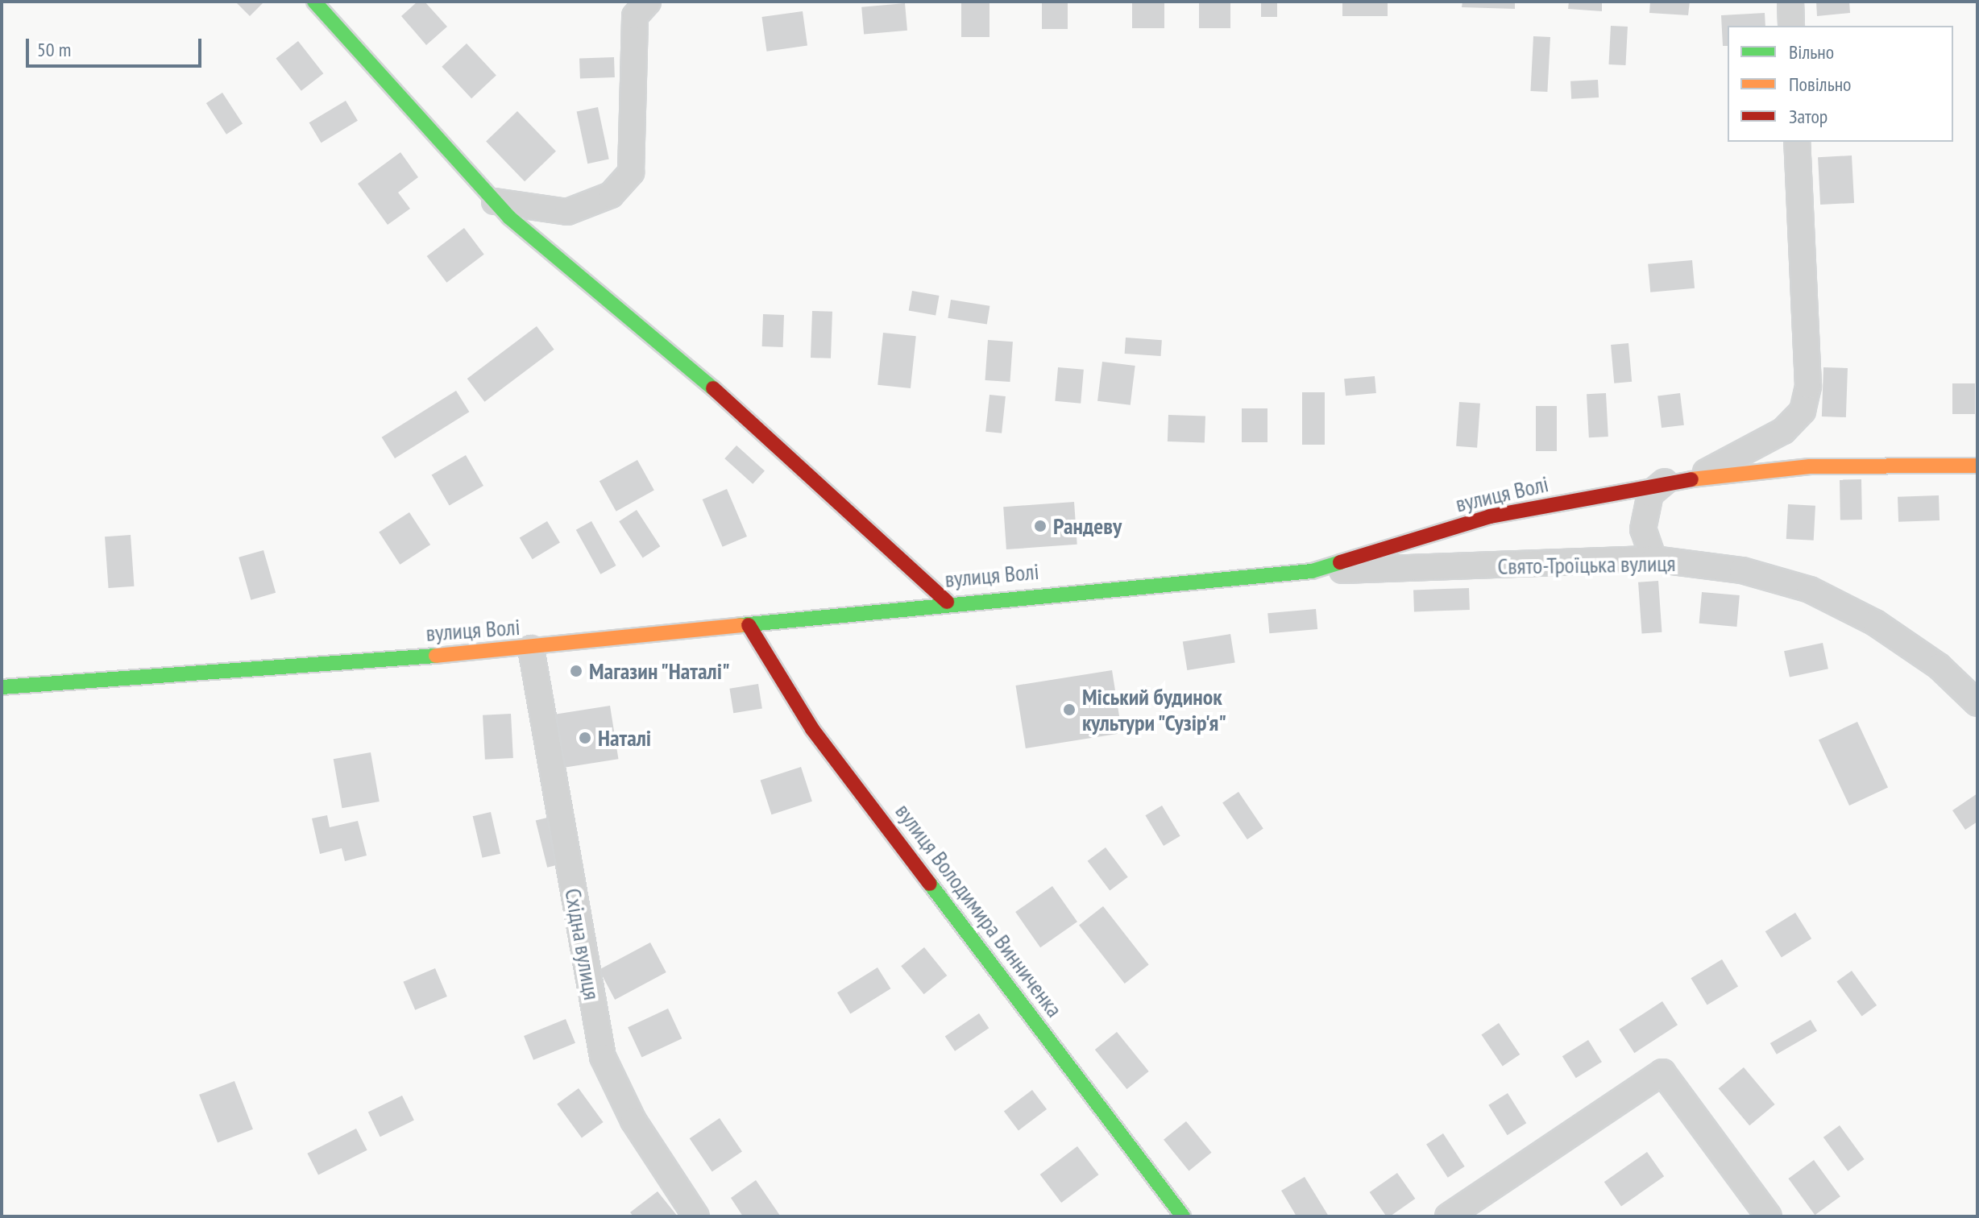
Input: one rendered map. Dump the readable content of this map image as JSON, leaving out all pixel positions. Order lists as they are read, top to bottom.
{
  "streets": {
    "street": [
      "вулиця Волі",
      "Свято-Троїцька вулиця",
      "вулиця Володимира Винниченка",
      "Східна вулиця"
    ]
  },
  "crossings": [
    ["вулиця Волі", "Свято-Троїцька вулиця"],
    ["вулиця Волі", "вулиця Володимира Винниченка"],
    ["вулиця Волі", "Східна вулиця"]
  ],
  "places": [
    "Рандеву",
    "Магазин \"Наталі\"",
    "Міський будинок культури \"Сузір'я\"",
    "Наталі"
  ],
  "legend": ["Вільно", "Повільно", "Затор"],
  "scale_bar": "50 m"
}
